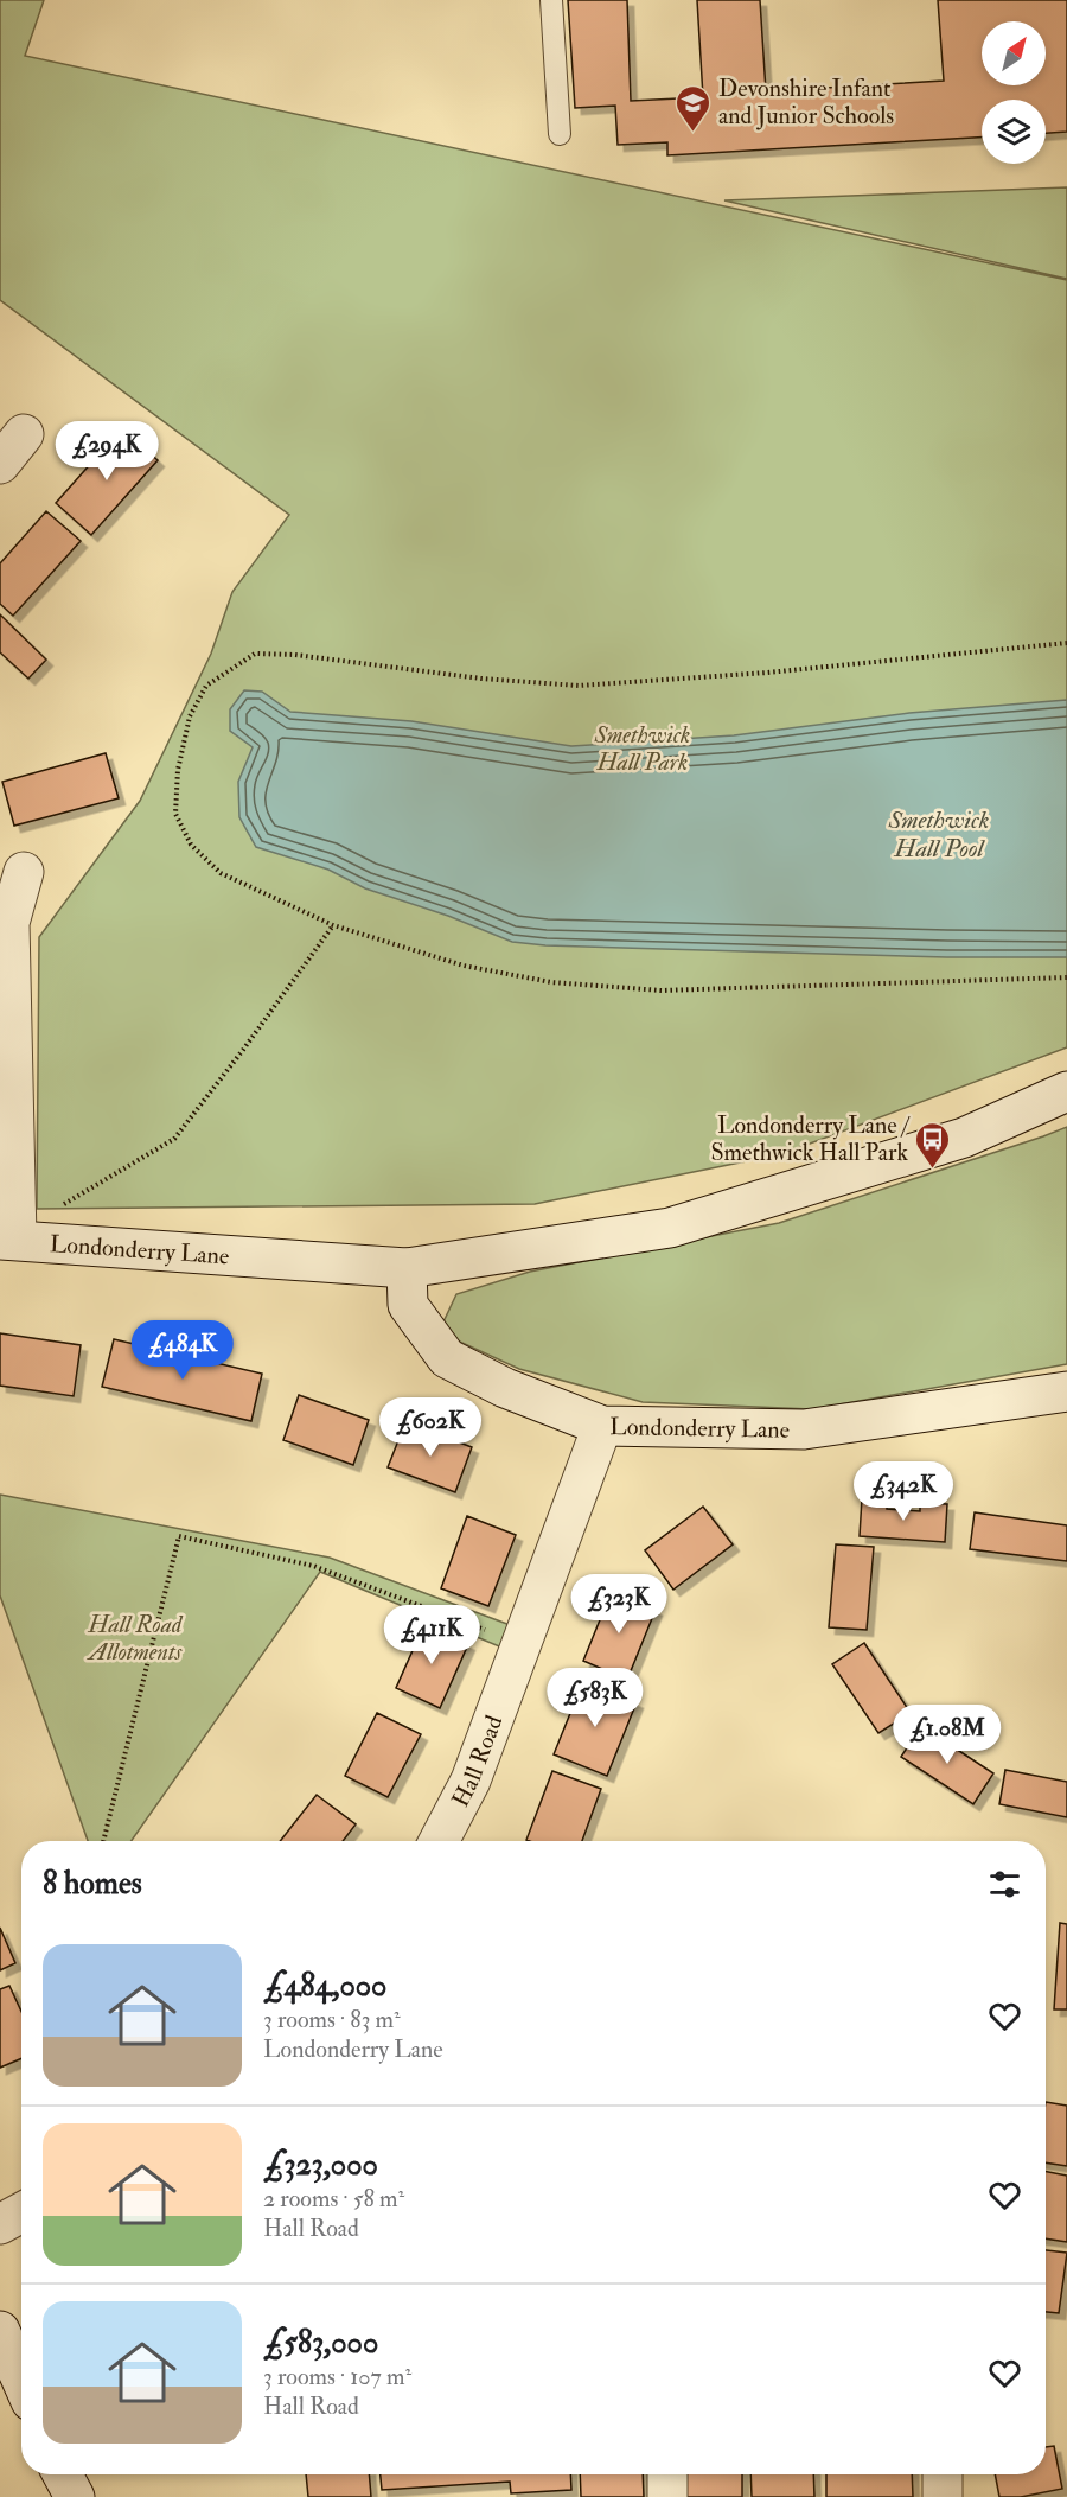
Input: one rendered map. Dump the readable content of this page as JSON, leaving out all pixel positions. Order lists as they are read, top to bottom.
{
  "streets": {
    "street": ["Londonderry Lane", "Hall Road"]
  },
  "crossings": [
    ["Londonderry Lane", "Hall Road"]
  ],
  "water": ["Smethwick Hall Pool"],
  "parks": ["Smethwick Hall Park", "Hall Road Allotments"],
  "places": {
    "school or university": ["Devonshire Infant and Junior Schools"],
    "bus stop": ["Londonderry Lane / Smethwick Hall Park"]
  },
  "north": "top right",
  "page": {
    "price": [
      "£294K",
      "£484K",
      "£602K",
      "£342K",
      "£323K",
      "£411K",
      "£583K",
      "£1.08M"
    ],
    "heading": "8 homes",
    "list": [
      {
        "name": "£484,000",
        "note": "3 rooms · 83 m² · Londonderry Lane"
      },
      {
        "name": "£323,000",
        "note": "2 rooms · 58 m² · Hall Road"
      },
      {
        "name": "£583,000",
        "note": "3 rooms · 107 m² · Hall Road"
      }
    ]
  }
}
